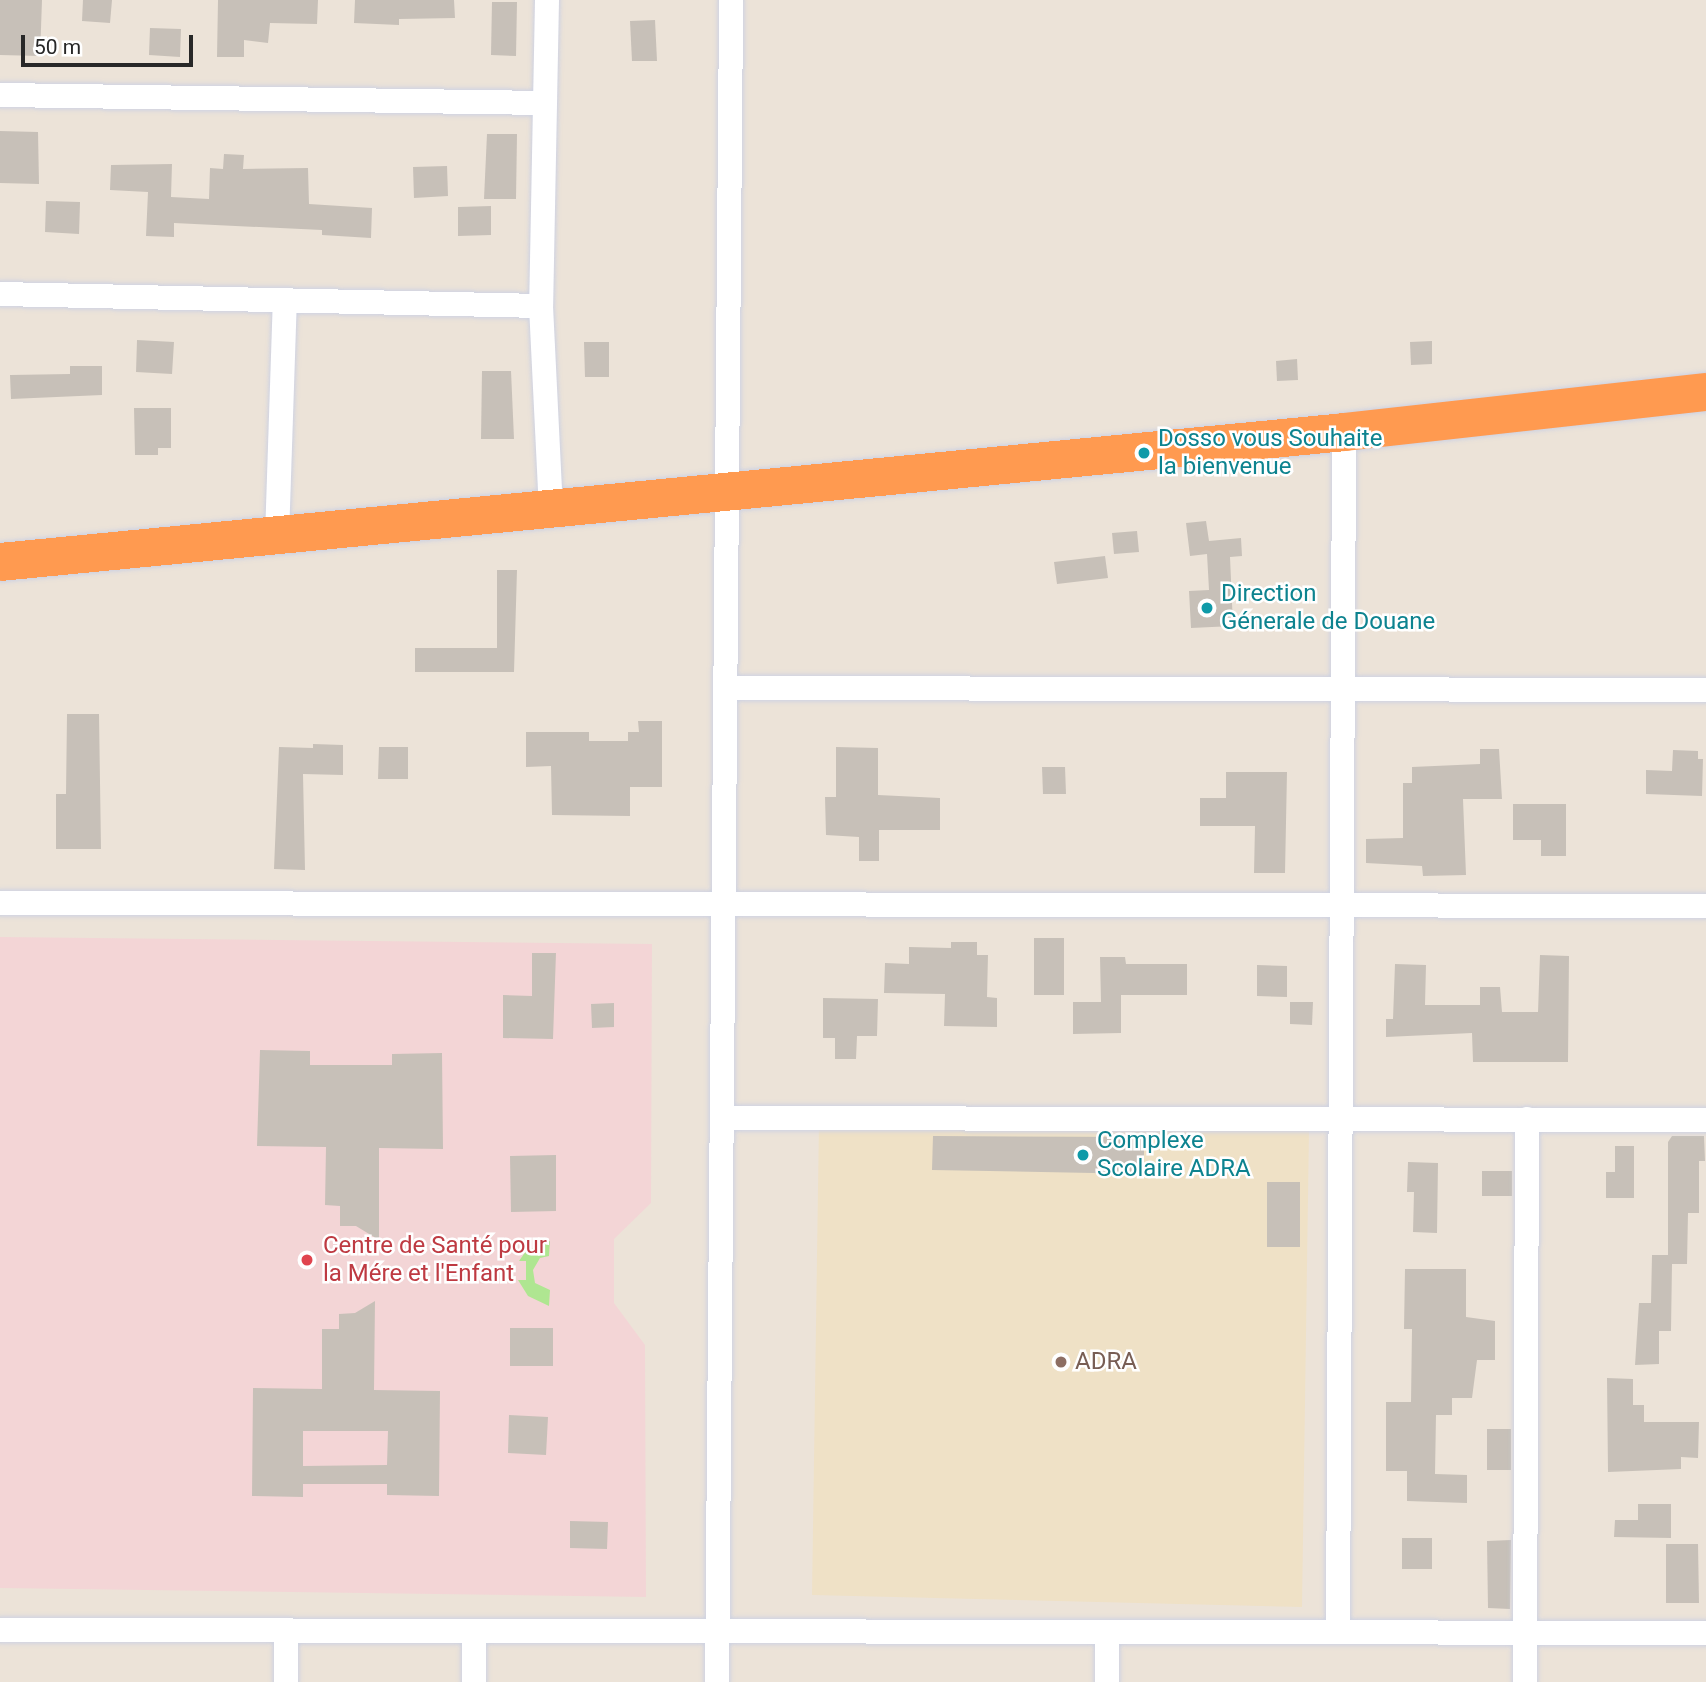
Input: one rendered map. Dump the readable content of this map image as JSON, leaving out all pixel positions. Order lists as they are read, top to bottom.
{
  "places": [
    "Dosso vous Souhaite la bienvenue",
    "Direction Génerale de Douane",
    "Complexe Scolaire ADRA",
    "Centre de Santé pour la Mére et l'Enfant",
    "ADRA"
  ],
  "scale_bar": "50 m"
}
